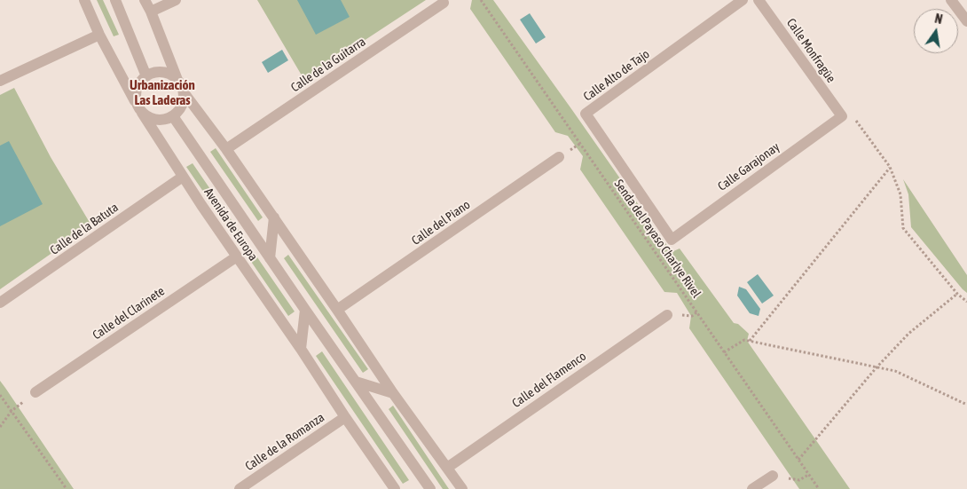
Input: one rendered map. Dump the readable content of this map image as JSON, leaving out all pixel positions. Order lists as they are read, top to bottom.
{
  "streets": {
    "street": [
      "Calle Monfragüe",
      "Calle de la Guitarra",
      "Calle Alto de Tajo",
      "Calle Garajonay",
      "Calle del Piano",
      "Avenida de Europa",
      "Calle de la Batuta",
      "Calle del Clarinete",
      "Calle del Flamenco",
      "Calle de la Romanza"
    ],
    "path": ["Senda del Payaso Charlye Rivel"]
  },
  "crossings": [
    ["Calle Monfragüe", "Calle Garajonay"],
    ["Calle Alto de Tajo", "Calle Garajonay"],
    ["Avenida de Europa", "Calle de la Batuta"],
    ["Avenida de Europa", "Calle del Clarinete"],
    ["Avenida de Europa", "Calle de la Romanza"]
  ],
  "districts": ["Urbanización Las Laderas"],
  "north": "top"
}
